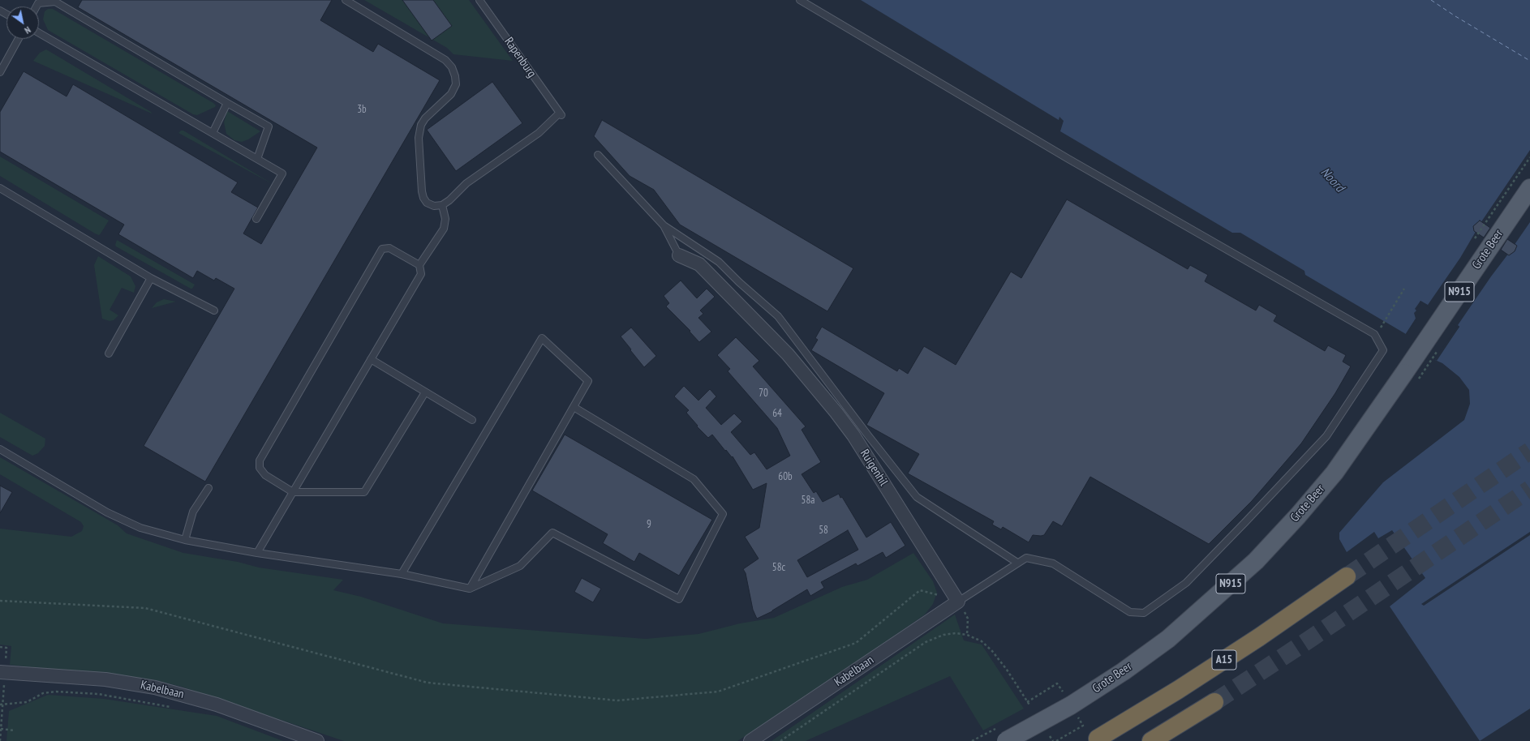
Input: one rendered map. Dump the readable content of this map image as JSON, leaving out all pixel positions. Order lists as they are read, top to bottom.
{
  "streets": {
    "highway": ["A15"],
    "main road": ["Grote Beer", "N915"],
    "street": ["Ruigenhil", "Kabelbaan"],
    "lane": ["Rapenburg"]
  },
  "crossings": [
    ["Ruigenhil", "Kabelbaan"]
  ],
  "water": ["Noord"],
  "house_numbers": [
    "3b",
    "70",
    "64",
    "60b",
    "58a",
    "9",
    "58",
    "58c"
  ],
  "north": "bottom right"
}
